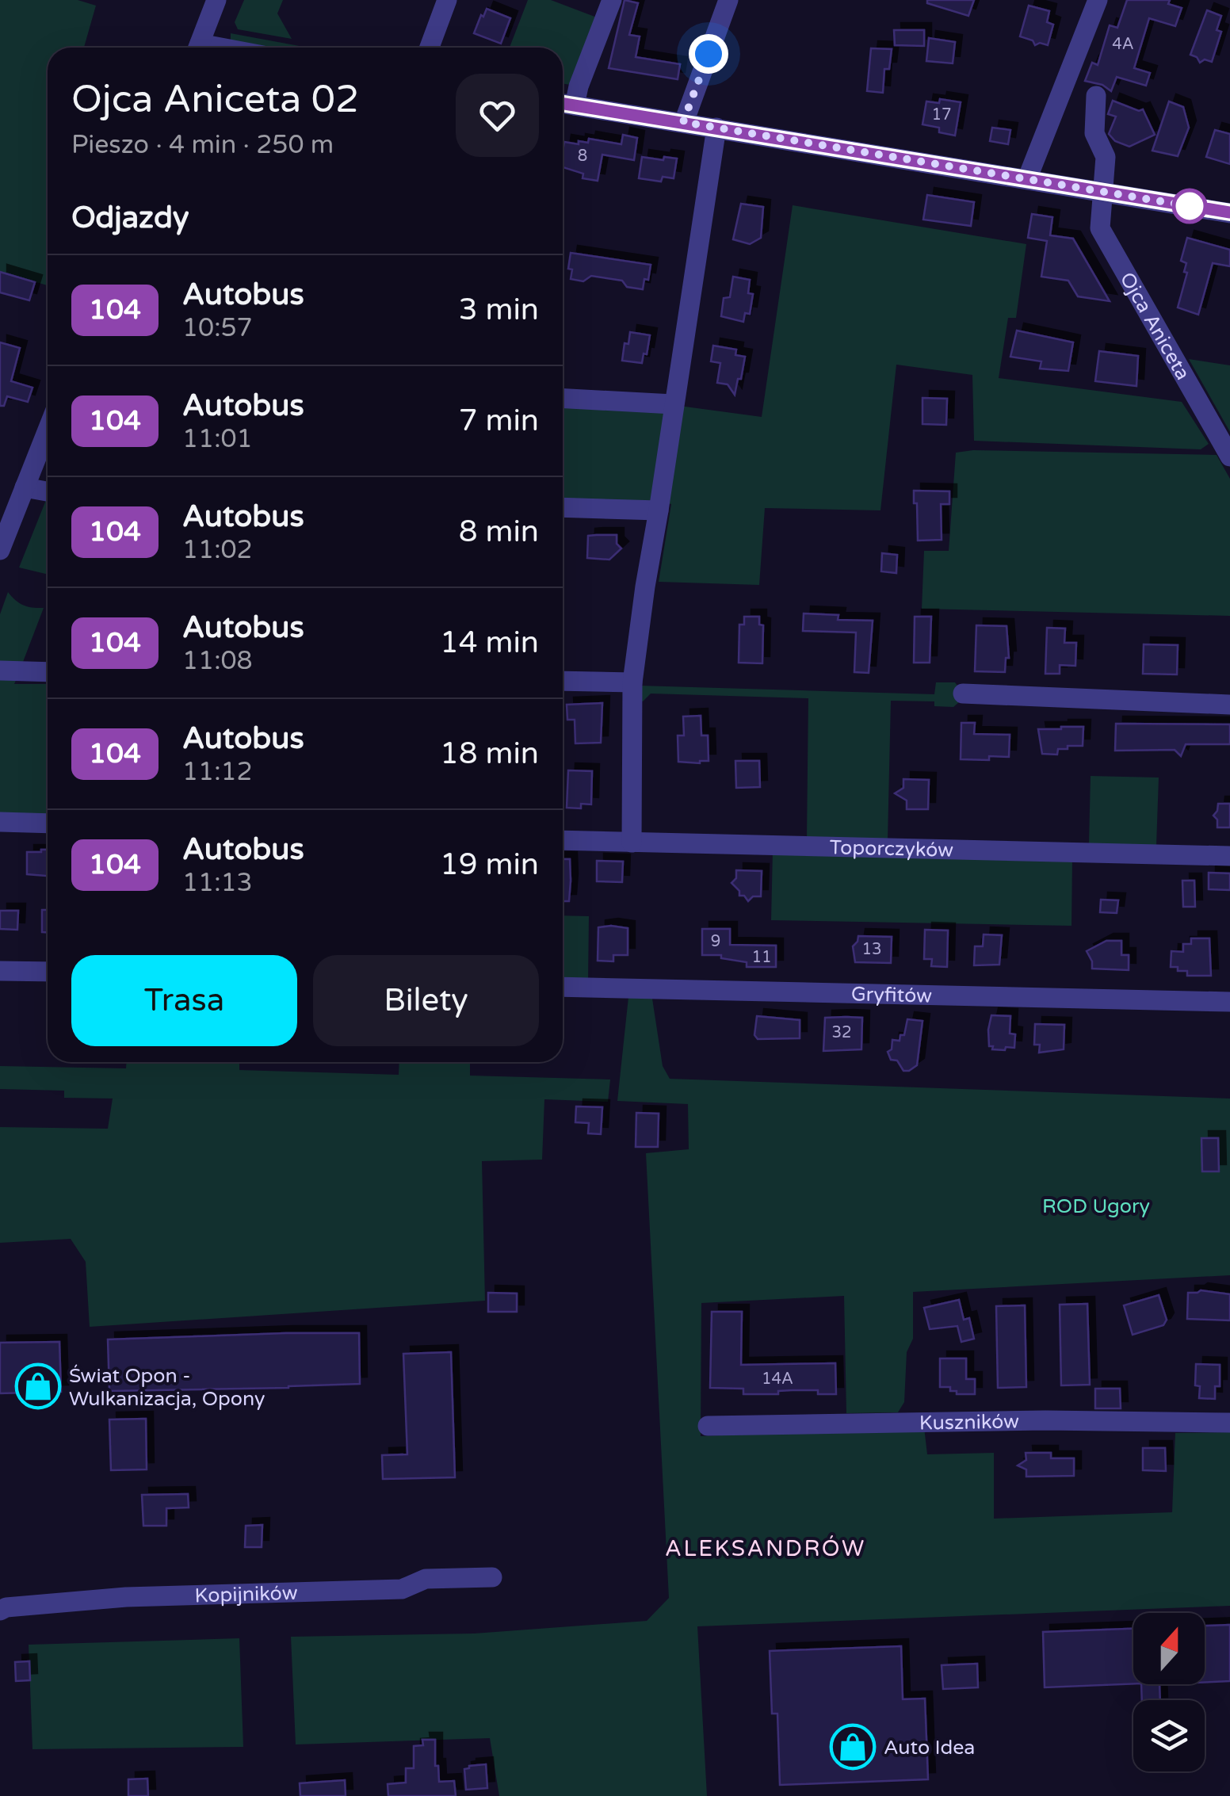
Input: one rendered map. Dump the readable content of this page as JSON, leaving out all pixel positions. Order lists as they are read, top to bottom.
{
  "streets": {
    "street": [
      "Ojca Aniceta",
      "Toporczyków",
      "Gryfitów",
      "Kuszników",
      "Kopijników"
    ]
  },
  "districts": ["ALEKSANDRÓW"],
  "parks": ["ROD Ugory"],
  "places": {
    "shop": ["Świat Opon - Wulkanizacja, Opony", "Auto Idea"]
  },
  "lines": ["bus line 104"],
  "house_numbers": [
    "4A",
    "17",
    "8",
    "9",
    "13",
    "11",
    "32",
    "14A"
  ],
  "north": "top",
  "page": {
    "heading": [
      ["Ojca Aniceta 02", "Pieszo · 4 min · 250 m"],
      "Odjazdy"
    ],
    "list": [
      {
        "mark": "104",
        "name": "Autobus",
        "note": "10:57",
        "value": "3 min"
      },
      {
        "mark": "104",
        "name": "Autobus",
        "note": "11:01",
        "value": "7 min"
      },
      {
        "mark": "104",
        "name": "Autobus",
        "note": "11:02",
        "value": "8 min"
      },
      {
        "mark": "104",
        "name": "Autobus",
        "note": "11:08",
        "value": "14 min"
      },
      {
        "mark": "104",
        "name": "Autobus",
        "note": "11:12",
        "value": "18 min"
      },
      {
        "mark": "104",
        "name": "Autobus",
        "note": "11:13",
        "value": "19 min"
      }
    ],
    "buttons": ["Trasa", "Bilety"]
  }
}
